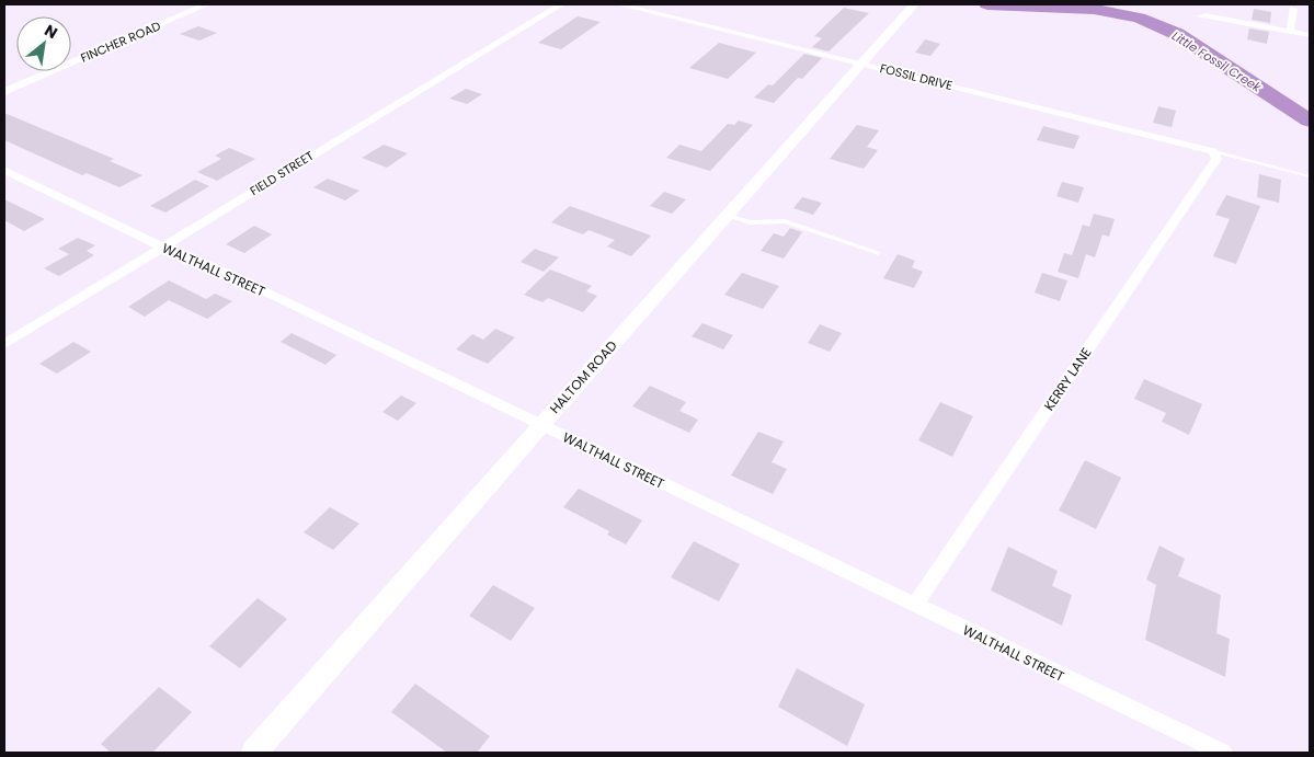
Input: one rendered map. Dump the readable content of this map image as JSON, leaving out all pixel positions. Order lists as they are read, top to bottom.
{
  "streets": {
    "main road": ["HALTOM ROAD"],
    "street": [
      "FINCHER ROAD",
      "FOSSIL DRIVE",
      "FIELD STREET",
      "WALTHALL STREET",
      "KERRY LANE"
    ]
  },
  "crossings": [
    ["FOSSIL DRIVE", "HALTOM ROAD"],
    ["FOSSIL DRIVE", "KERRY LANE"],
    ["FIELD STREET", "WALTHALL STREET"],
    ["WALTHALL STREET", "HALTOM ROAD"],
    ["WALTHALL STREET", "KERRY LANE"]
  ],
  "water": ["Little Fossil Creek"],
  "north": "top right"
}
